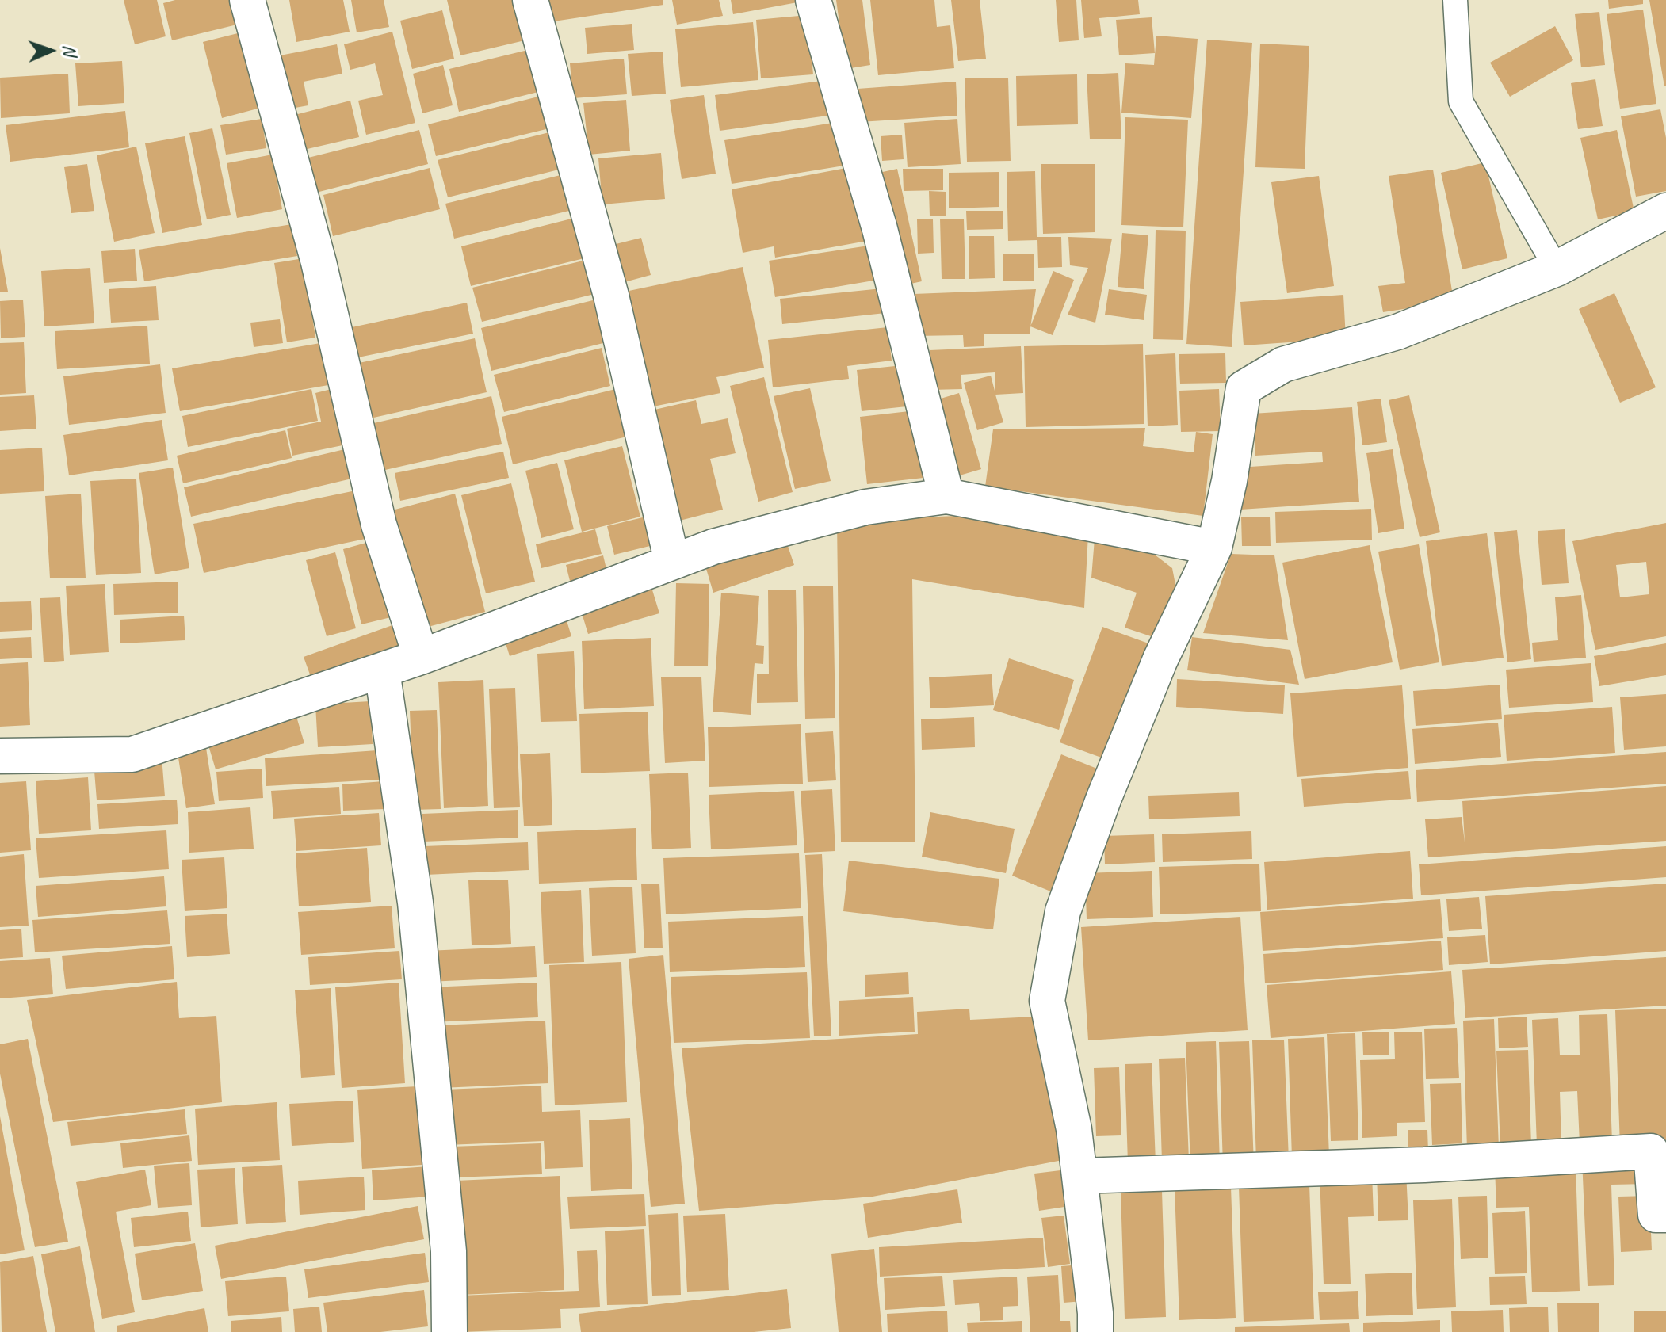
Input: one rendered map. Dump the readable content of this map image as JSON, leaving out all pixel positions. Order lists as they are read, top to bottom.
{
  "north": "right"
}
